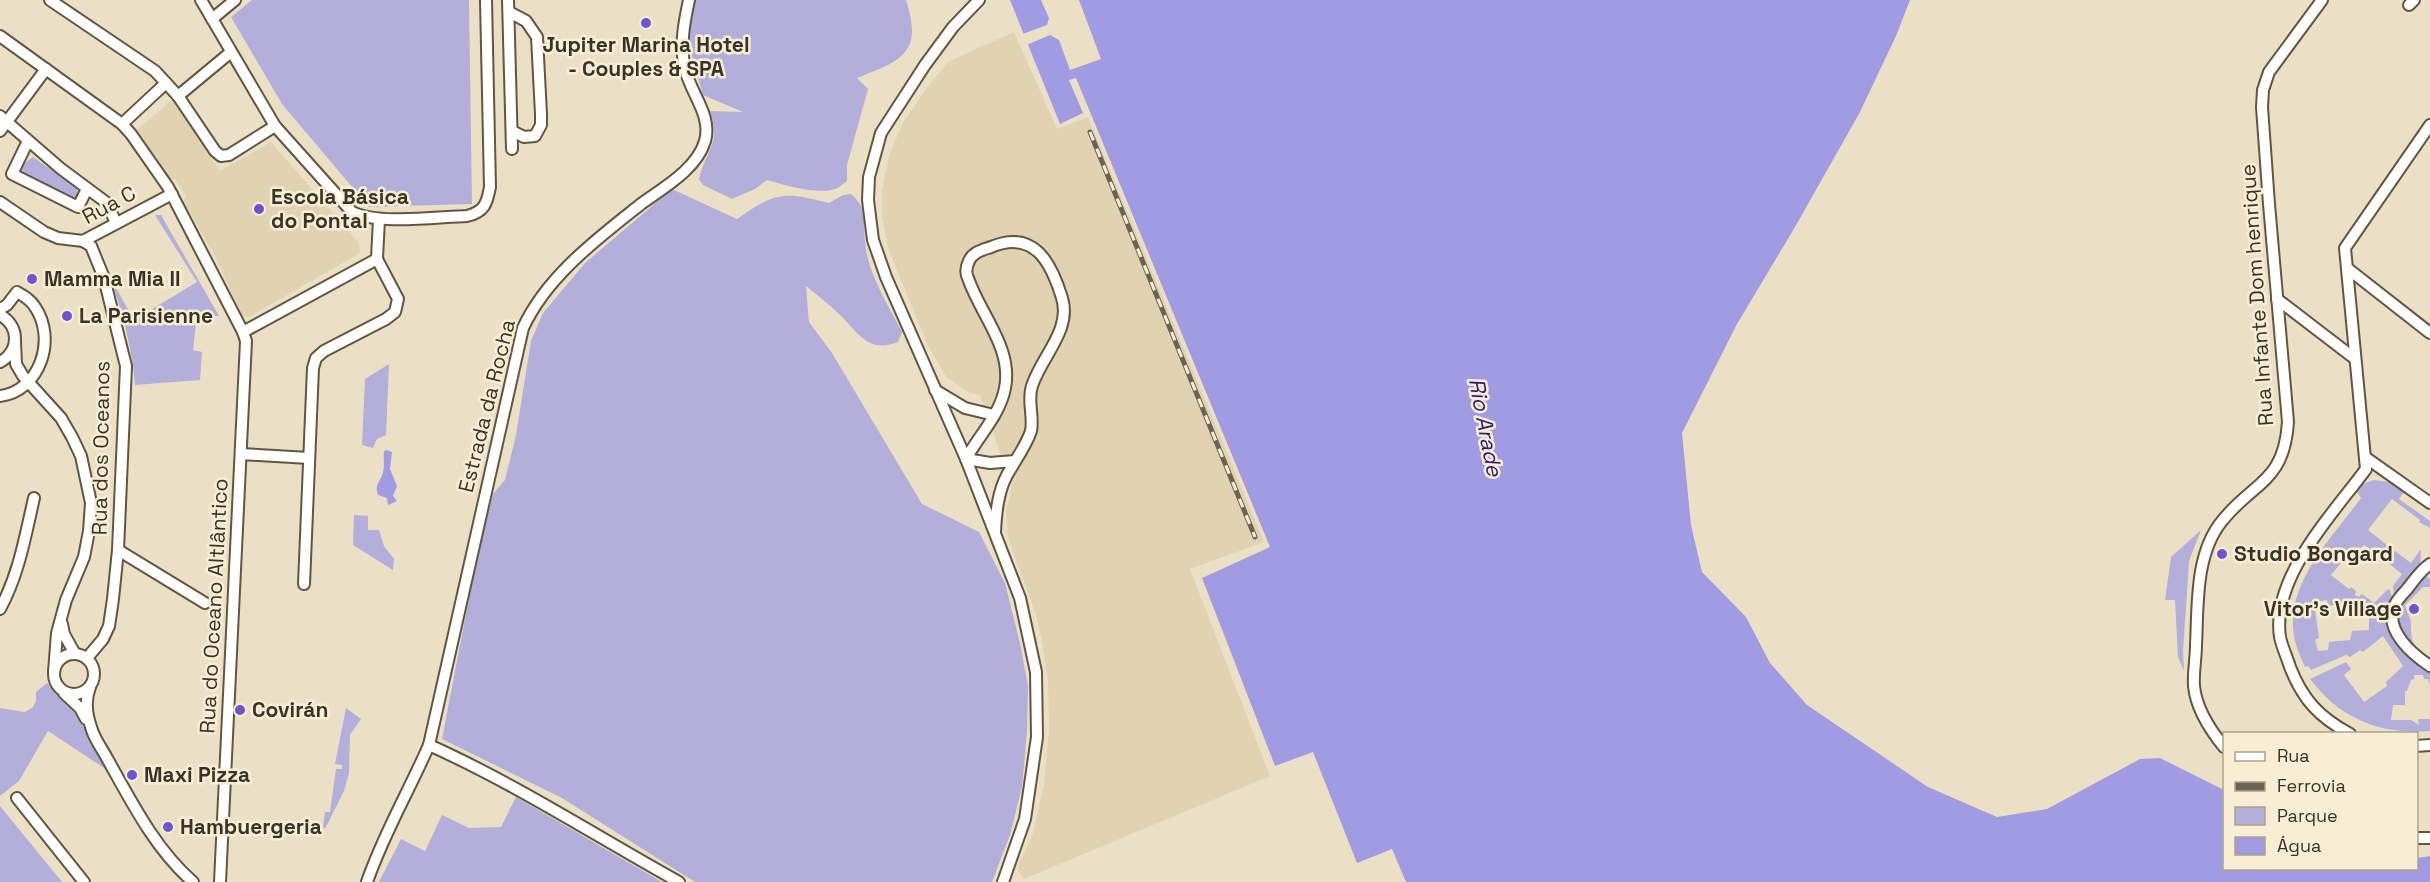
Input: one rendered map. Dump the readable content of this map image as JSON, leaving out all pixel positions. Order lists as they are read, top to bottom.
{
  "streets": {
    "street": [
      "Rua C",
      "Rua Infante Dom henrique",
      "Estrada da Rocha",
      "Rua dos Oceanos",
      "Rua do Oceano Altlântico"
    ]
  },
  "crossings": [
    ["Rua C", "Rua dos Oceanos"]
  ],
  "water": ["Rio Arade"],
  "places": [
    "Jupiter Marina Hotel - Couples & SPA",
    "Escola Básica do Pontal",
    "Mamma Mia II",
    "La Parisienne",
    "Studio Bongard",
    "Vitor's Village",
    "Covirán",
    "Maxi Pizza",
    "Hambuergeria"
  ],
  "legend": [
    "Rua",
    "Ferrovia",
    "Parque",
    "Água"
  ]
}
